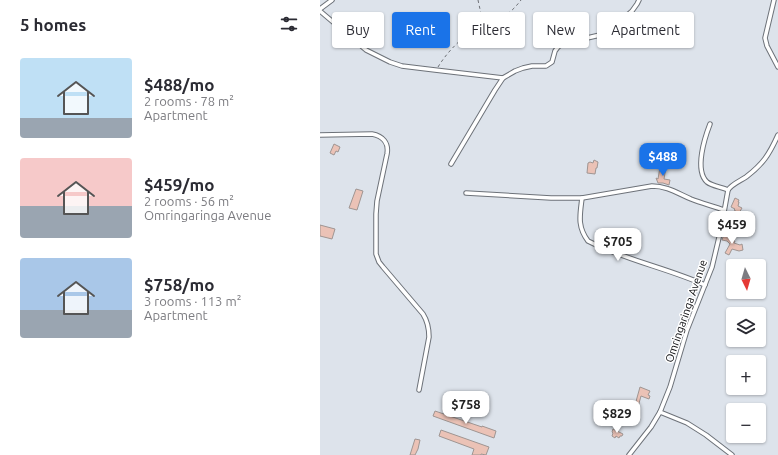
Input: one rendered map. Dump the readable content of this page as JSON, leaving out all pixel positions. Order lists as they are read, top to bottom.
{
  "streets": {
    "street": ["Omringaringa Avenue"]
  },
  "north": "bottom",
  "page": {
    "heading": "5 homes",
    "chip": [
      "Buy",
      "Rent",
      "Filters",
      "New",
      "Apartment"
    ],
    "list": [
      {
        "name": "$488/mo",
        "note": "2 rooms · 78 m² · Apartment"
      },
      {
        "name": "$459/mo",
        "note": "2 rooms · 56 m² · Omringaringa Avenue"
      },
      {
        "name": "$758/mo",
        "note": "3 rooms · 113 m² · Apartment"
      }
    ],
    "price": [
      "$488",
      "$459",
      "$705",
      "$758",
      "$829"
    ],
    "map_buttons": ["+", "−"]
  }
}
